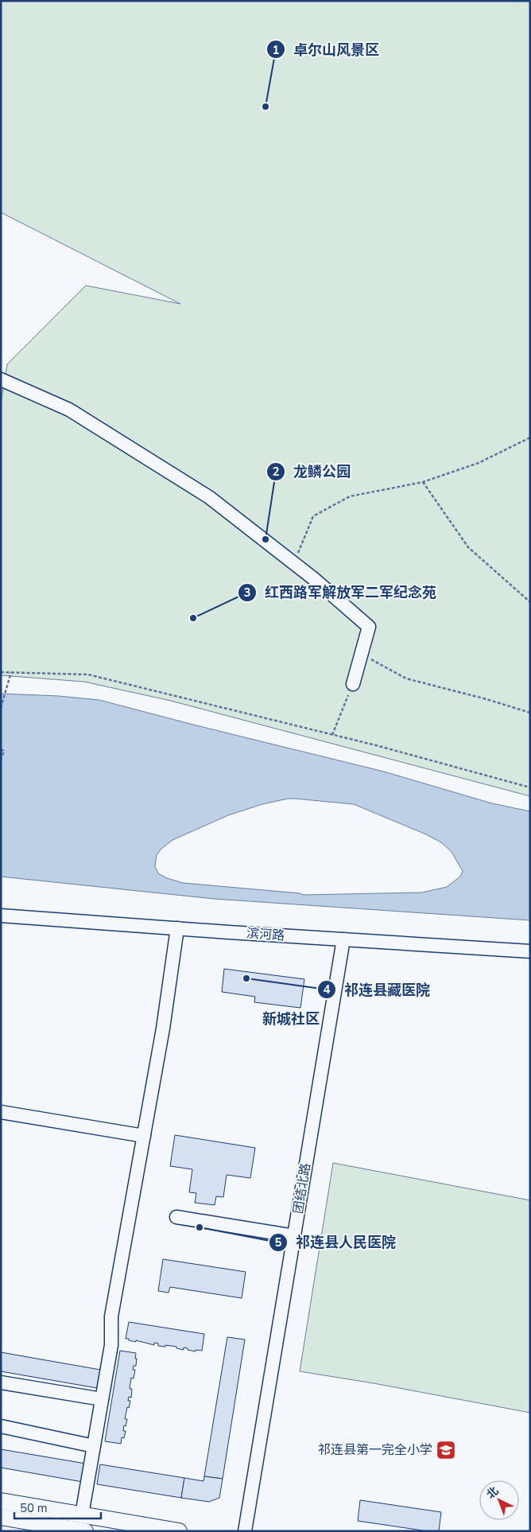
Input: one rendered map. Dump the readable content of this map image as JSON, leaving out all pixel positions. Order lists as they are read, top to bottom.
{
  "streets": {
    "street": ["滨河路", "团结北路"]
  },
  "crossings": [
    ["滨河路", "团结北路"]
  ],
  "districts": ["新城社区"],
  "places": {
    "other": [
      "卓尔山风景区",
      "龙鳞公园",
      "红西路军解放军二军纪念苑",
      "祁连县藏医院",
      "祁连县人民医院"
    ],
    "school or university": ["祁连县第一完全小学"]
  },
  "scale_bar": "50 m",
  "north": "top left"
}
